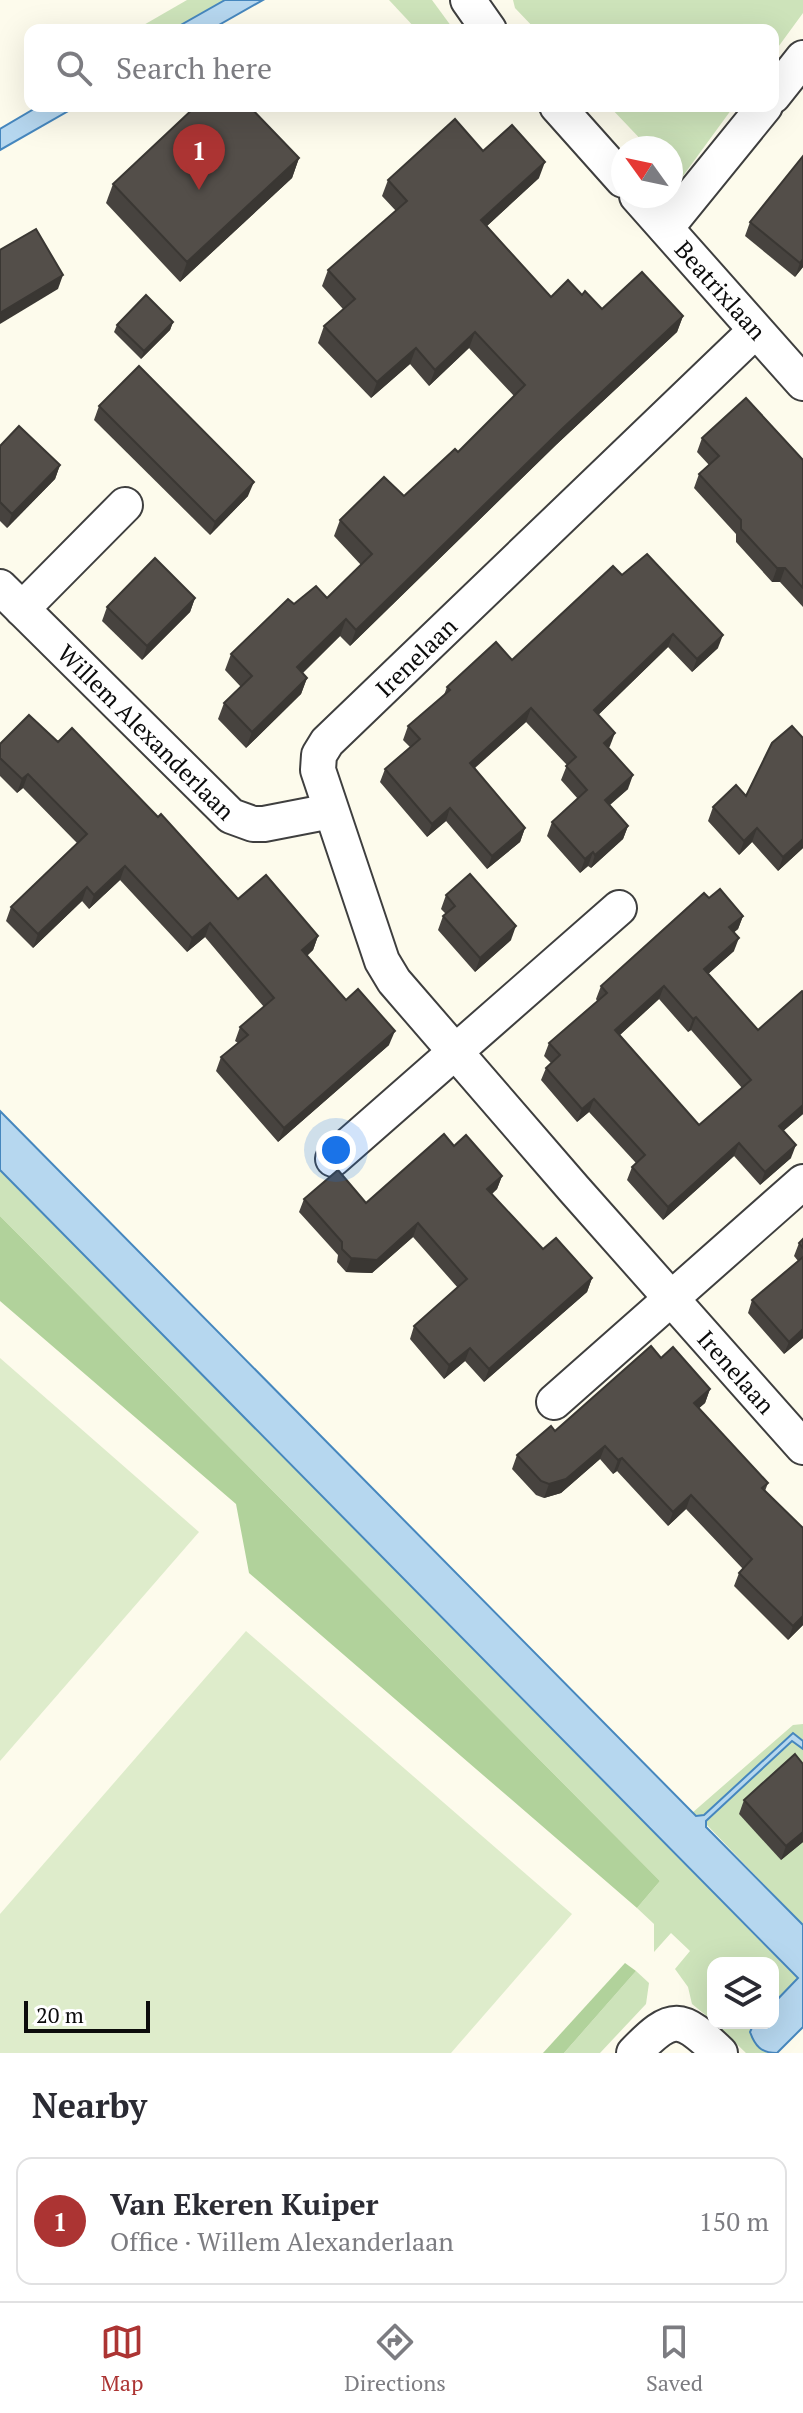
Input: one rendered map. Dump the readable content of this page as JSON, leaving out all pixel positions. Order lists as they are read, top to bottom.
{
  "streets": {
    "street": ["Beatrixlaan", "Irenelaan", "Willem Alexanderlaan"]
  },
  "crossings": [
    ["Beatrixlaan", "Irenelaan"],
    ["Irenelaan", "Willem Alexanderlaan"]
  ],
  "scale_bar": "20 m",
  "north": "top left",
  "page": {
    "search": "Search here",
    "pins": "1",
    "scale": "20 m",
    "heading": "Nearby",
    "list": [
      {
        "mark": "1",
        "name": "Van Ekeren Kuiper",
        "note": "Office · Willem Alexanderlaan",
        "value": "150 m"
      }
    ],
    "nav": ["Map", "Directions", "Saved"]
  }
}
